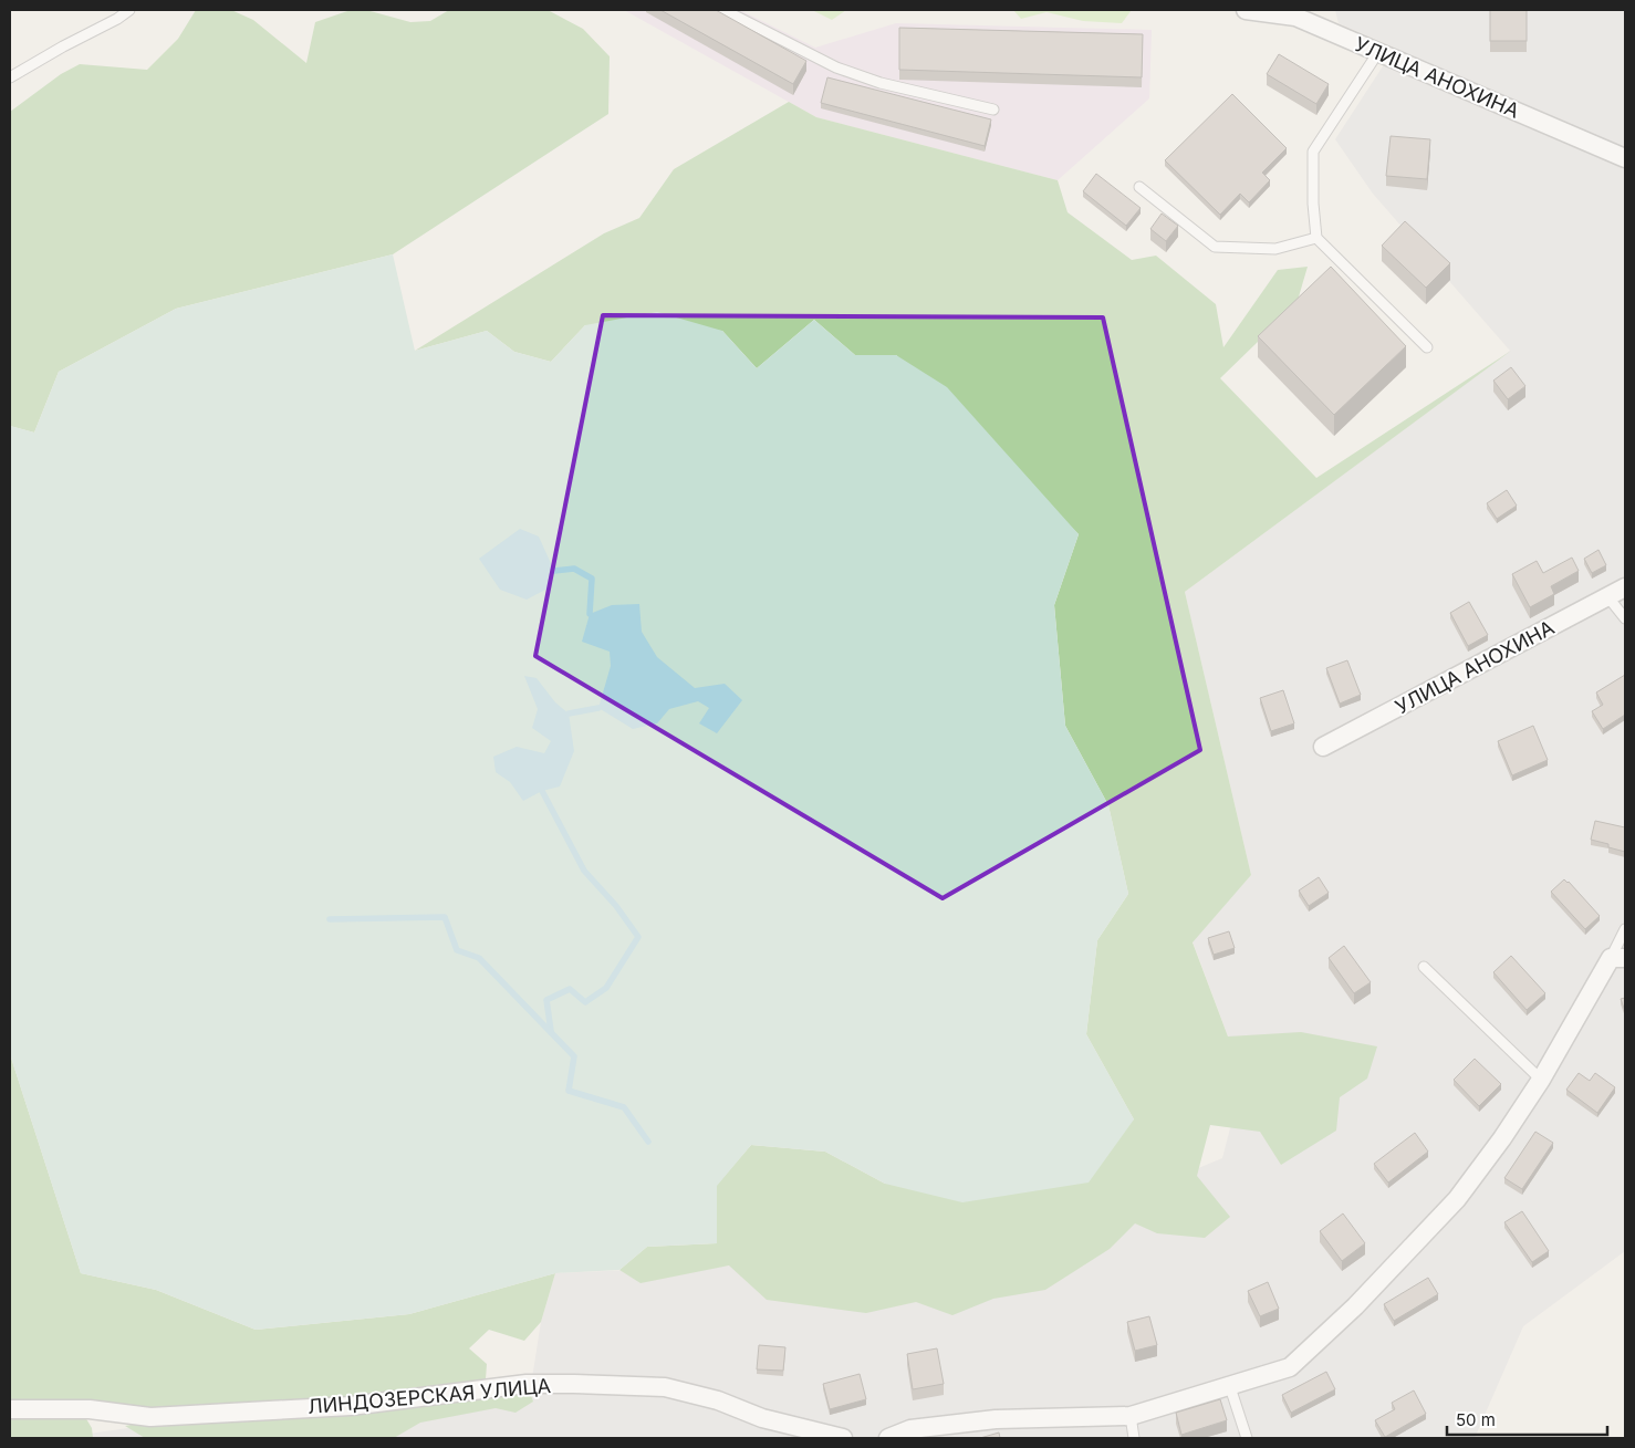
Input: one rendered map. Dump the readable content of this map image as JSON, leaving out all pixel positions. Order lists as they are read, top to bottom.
{
  "streets": {
    "street": ["УЛИЦА АНОХИНА", "ЛИНДОЗЕРСКАЯ УЛИЦА"]
  },
  "scale_bar": "50 m"
}
